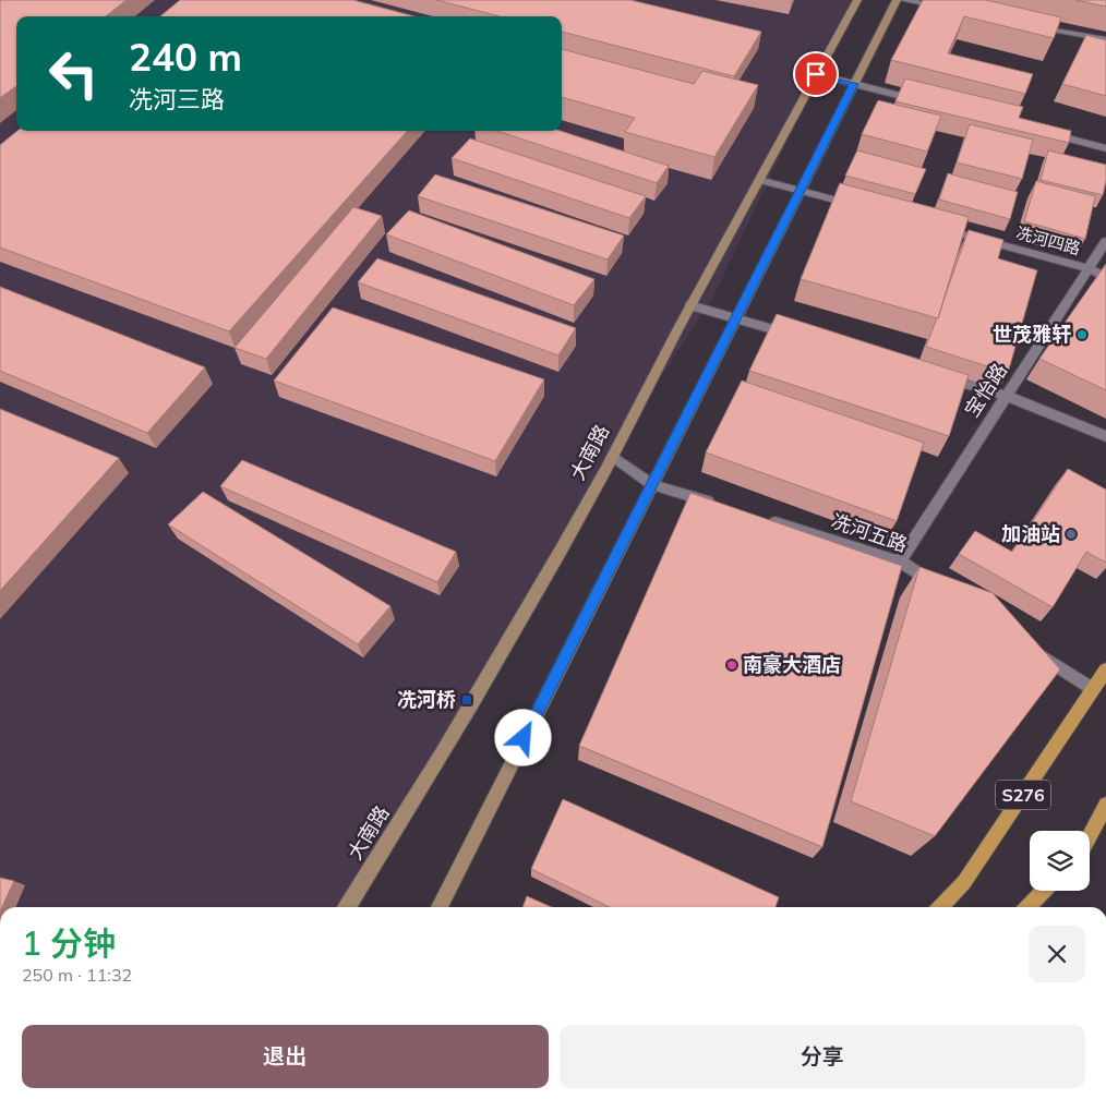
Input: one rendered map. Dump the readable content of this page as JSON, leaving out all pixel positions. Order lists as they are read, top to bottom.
{
  "streets": {
    "main road": ["S276"],
    "street": ["大南路"],
    "lane": ["冼河四路", "宝怡路", "冼河五路"]
  },
  "crossings": [
    ["冼河四路", "宝怡路"],
    ["宝怡路", "冼河五路"]
  ],
  "places": {
    "other": ["世茂雅轩", "加油站", "南豪大酒店"],
    "transit": ["冼河桥"]
  },
  "page": {
    "turn": ["240 m", "冼河三路"],
    "heading": ["1 分钟", "250 m · 11:32"],
    "buttons": ["退出", "分享"]
  }
}
